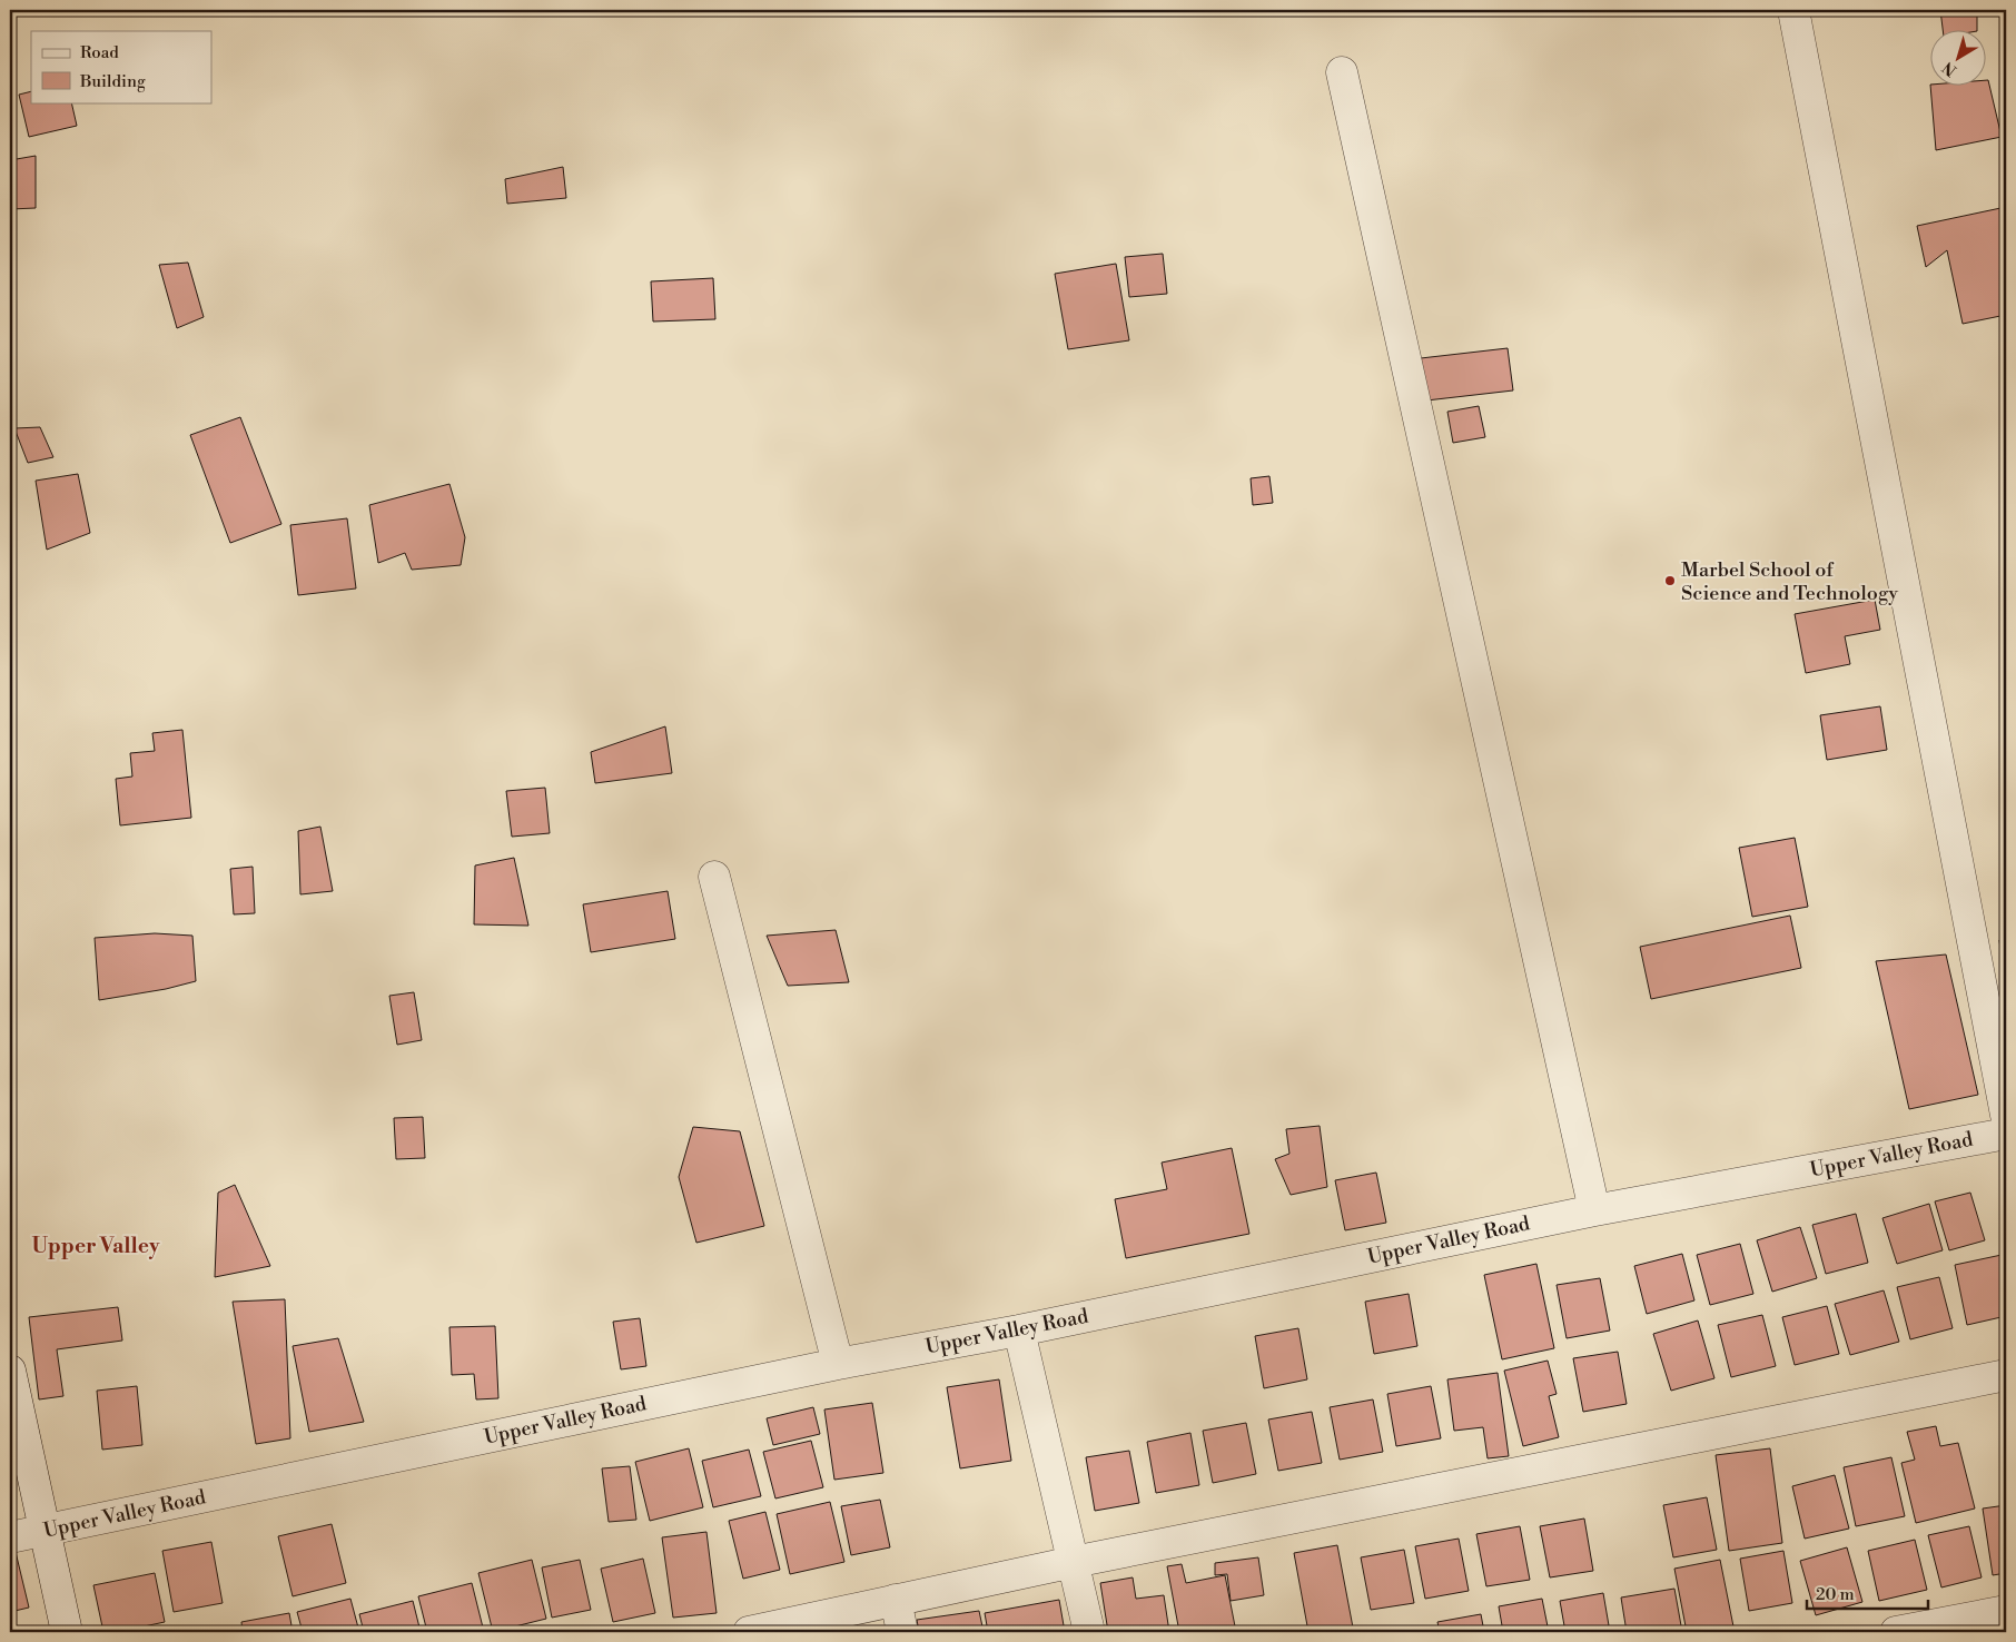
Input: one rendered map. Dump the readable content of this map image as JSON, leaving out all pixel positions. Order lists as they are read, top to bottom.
{
  "streets": {
    "street": ["Upper Valley Road"]
  },
  "districts": ["Upper Valley"],
  "places": ["Marbel School of Science and Technology"],
  "legend": ["Road", "Building"],
  "scale_bar": "20 m",
  "north": "bottom left"
}
